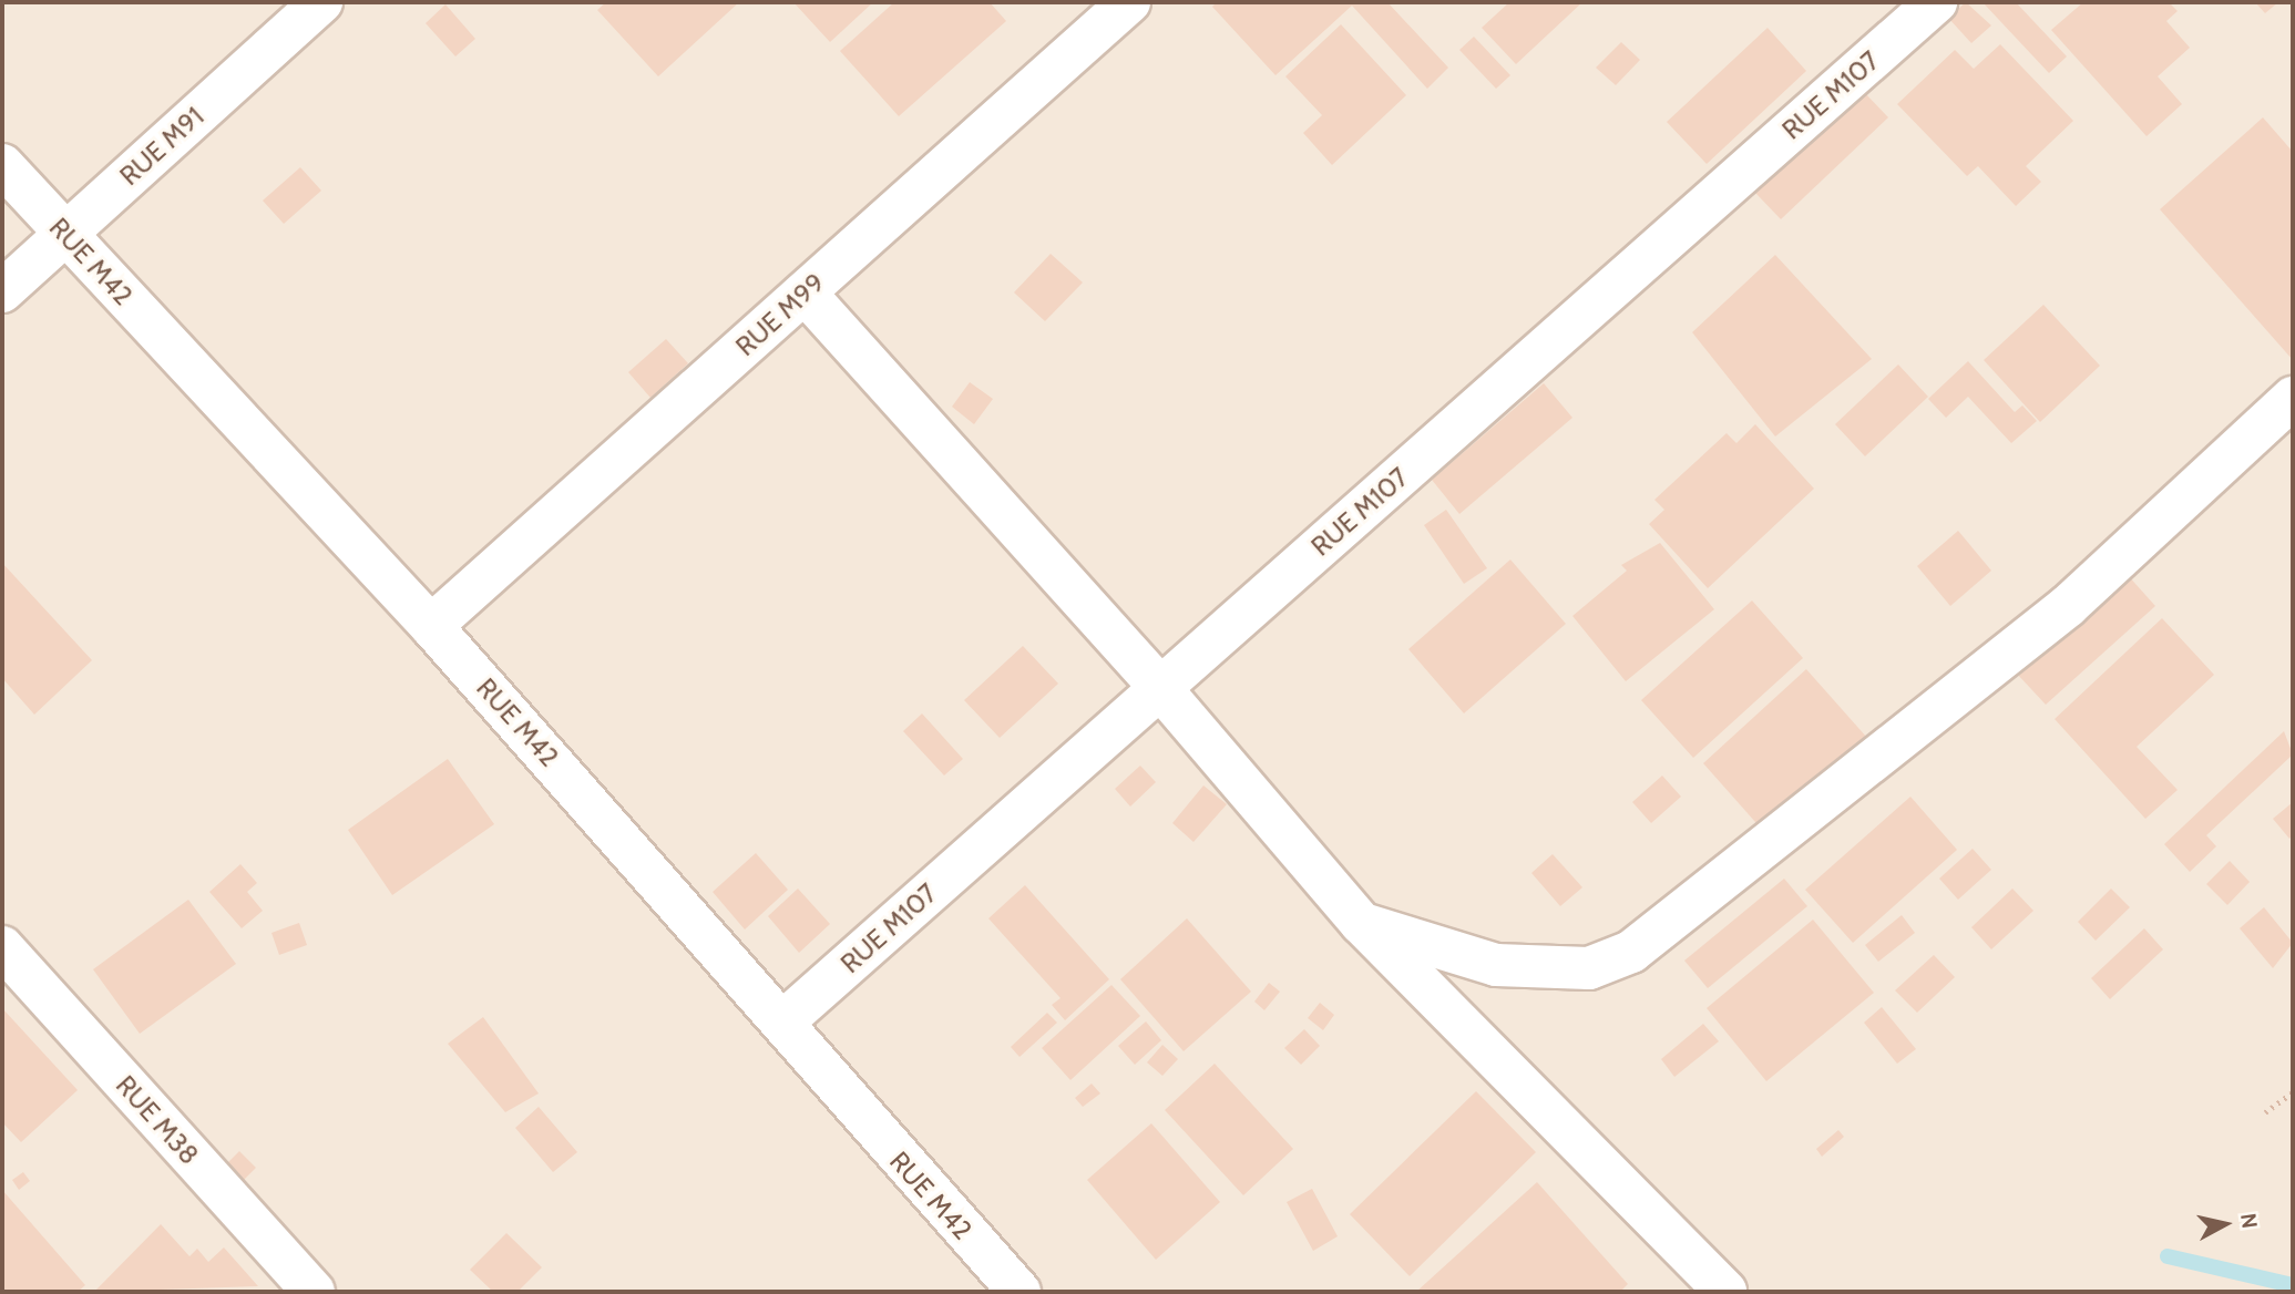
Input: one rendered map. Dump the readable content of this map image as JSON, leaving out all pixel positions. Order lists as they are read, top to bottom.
{
  "streets": {
    "street": [
      "RUE M107",
      "RUE M91",
      "RUE M42",
      "RUE M99",
      "RUE M38"
    ]
  },
  "crossings": [
    ["RUE M107", "RUE M42"],
    ["RUE M91", "RUE M42"],
    ["RUE M42", "RUE M99"]
  ],
  "north": "right"
}
